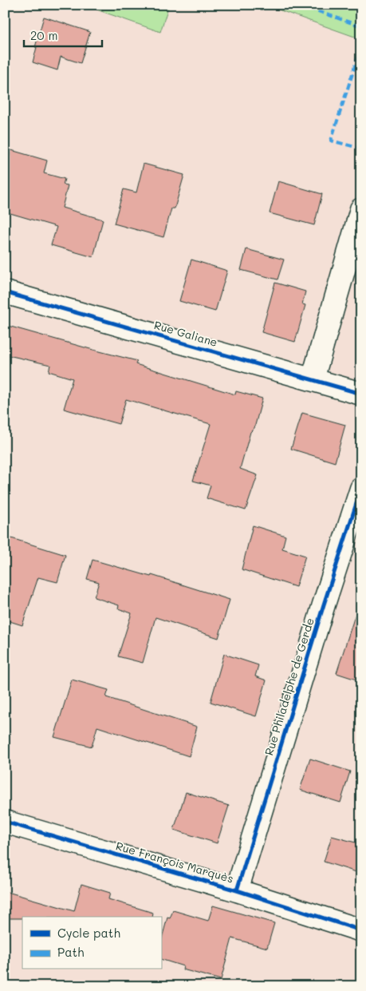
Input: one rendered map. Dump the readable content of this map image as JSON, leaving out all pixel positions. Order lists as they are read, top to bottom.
{
  "streets": {
    "street": ["Rue Galiane", "Rue Philadelphe de Gerde", "Rue François Marquès"]
  },
  "crossings": [
    ["Rue Philadelphe de Gerde", "Rue François Marquès"]
  ],
  "legend": ["Cycle path", "Path"],
  "scale_bar": "20 m"
}
